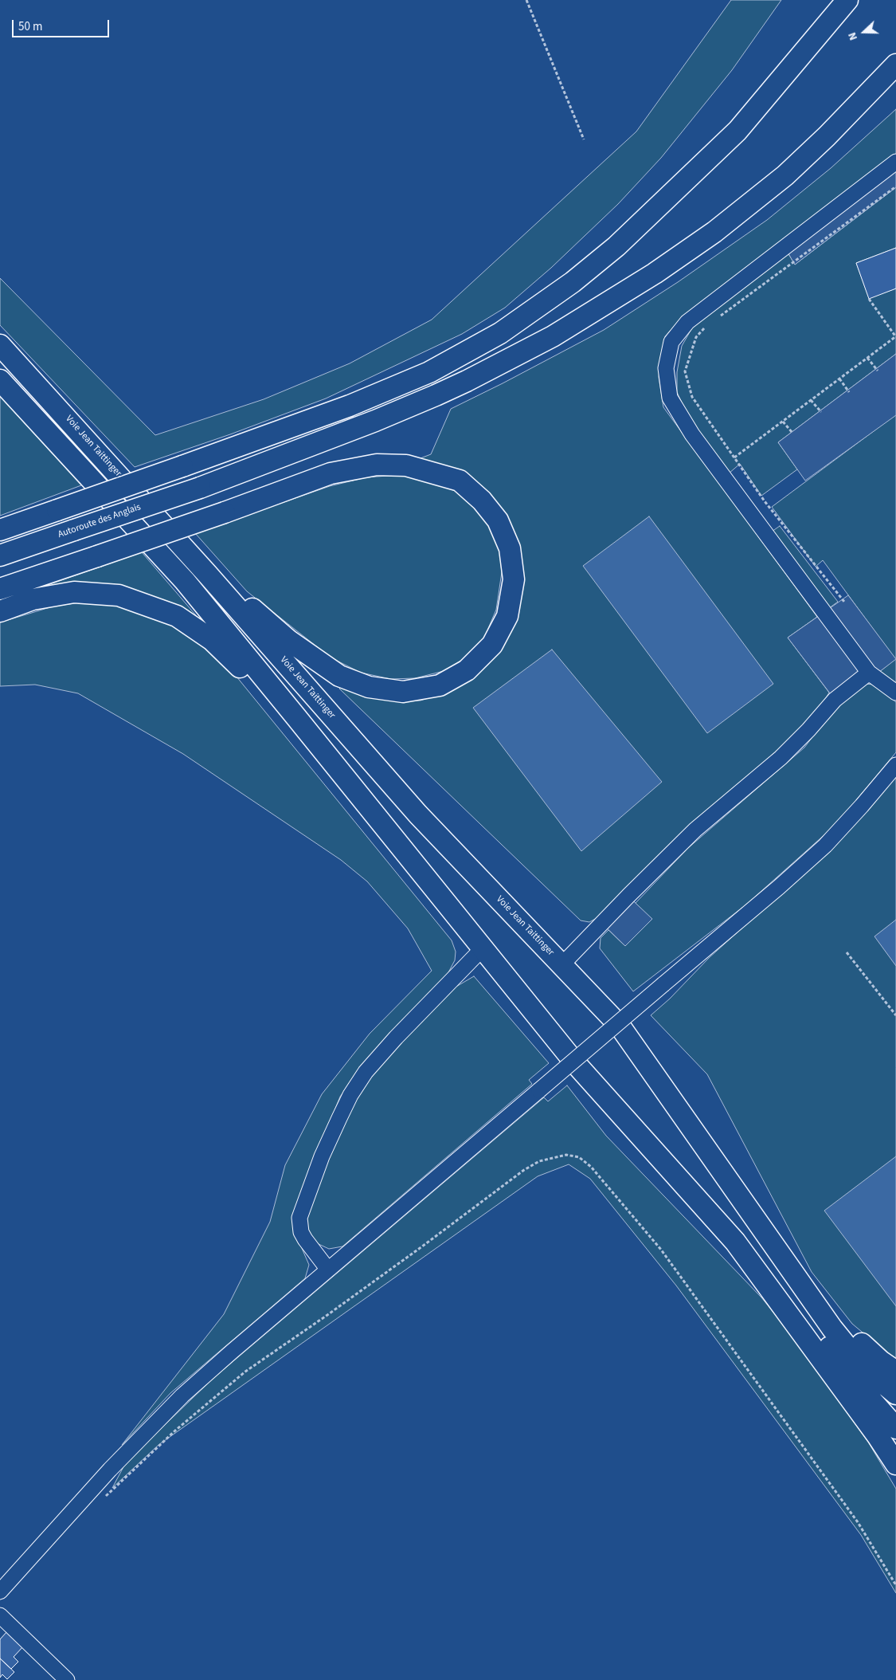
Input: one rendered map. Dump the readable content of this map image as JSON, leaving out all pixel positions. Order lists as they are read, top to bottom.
{
  "streets": {
    "highway": ["Voie Jean Taittinger", "Autoroute des Anglais"]
  },
  "scale_bar": "50 m",
  "north": "left"
}
